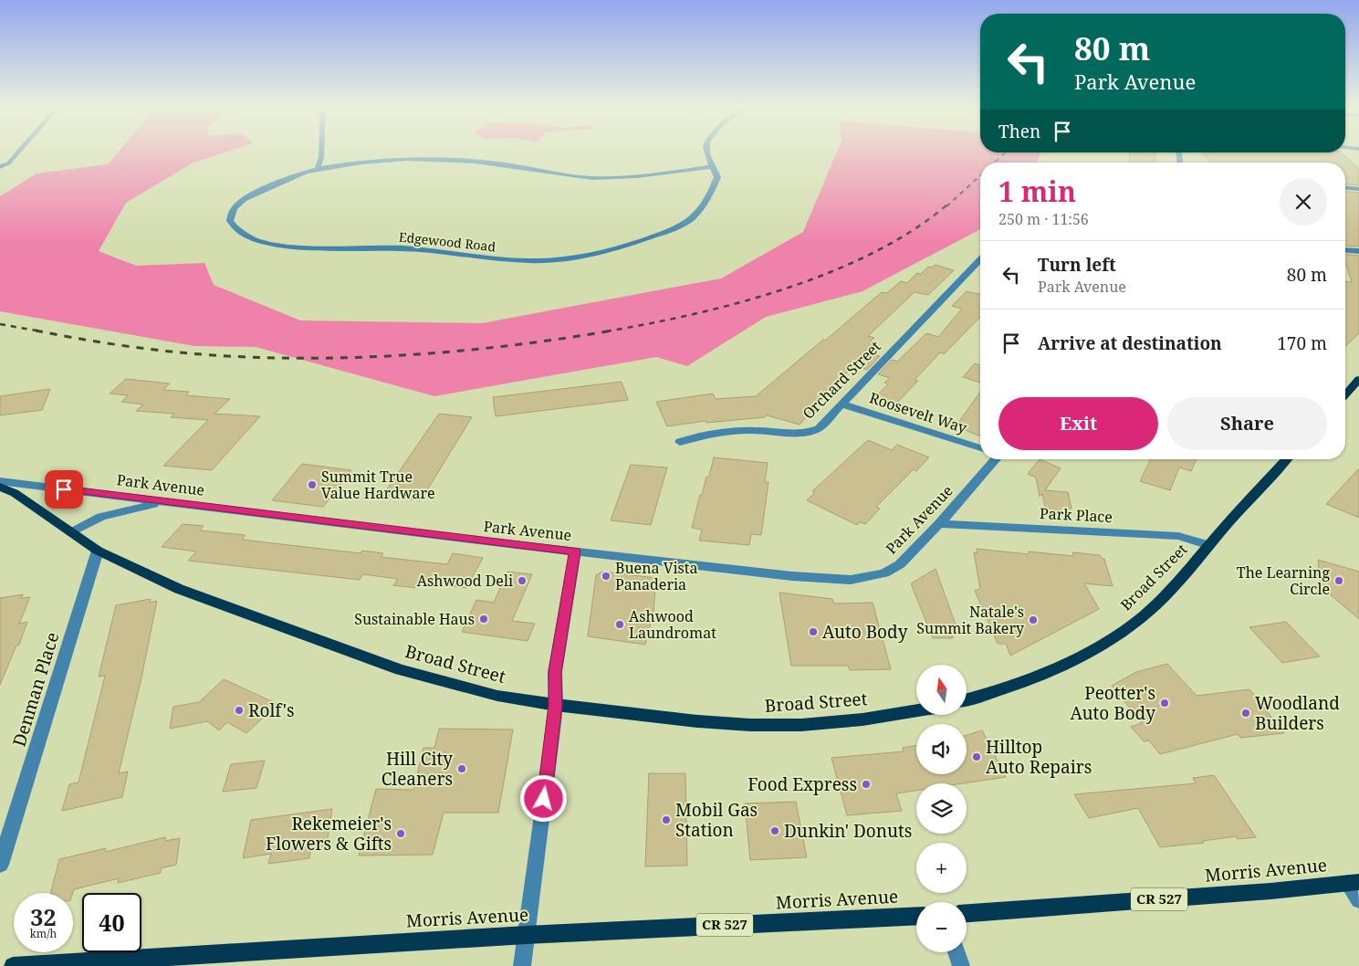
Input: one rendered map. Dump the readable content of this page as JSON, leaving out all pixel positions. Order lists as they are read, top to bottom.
{
  "streets": {
    "main road": ["Broad Street", "Morris Avenue", "CR 527"],
    "street": [
      "Edgewood Road",
      "Orchard Street",
      "Roosevelt Way",
      "Park Avenue",
      "Park Place",
      "Denman Place"
    ]
  },
  "crossings": [
    ["Orchard Street", "Roosevelt Way"],
    ["Park Avenue", "Park Place"],
    ["Park Place", "Broad Street"],
    ["Broad Street", "Denman Place"]
  ],
  "places": [
    "Summit True Value Hardware",
    "Buena Vista Panaderia",
    "Ashwood Deli",
    "The Learning Circle",
    "Sustainable Haus",
    "Natale's Summit Bakery",
    "Ashwood Laundromat",
    "Auto Body",
    "Peotter's Auto Body",
    "Rolf's",
    "Woodland Builders",
    "Hilltop Auto Repairs",
    "Hill City Cleaners",
    "Food Express",
    "Mobil Gas Station",
    "Dunkin' Donuts",
    "Rekemeier's Flowers & Gifts"
  ],
  "north": "top",
  "page": {
    "turn": ["80 m", "Park Avenue"],
    "then": "Then",
    "heading": ["1 min", "250 m · 11:56"],
    "list": [
      {
        "name": "Turn left",
        "note": "Park Avenue",
        "value": "80 m"
      },
      {
        "name": "Arrive at destination",
        "value": "170 m"
      }
    ],
    "buttons": ["Exit", "Share"],
    "map_buttons": ["+", "−"],
    "speed": "32 km/h",
    "limit": "40"
  }
}
